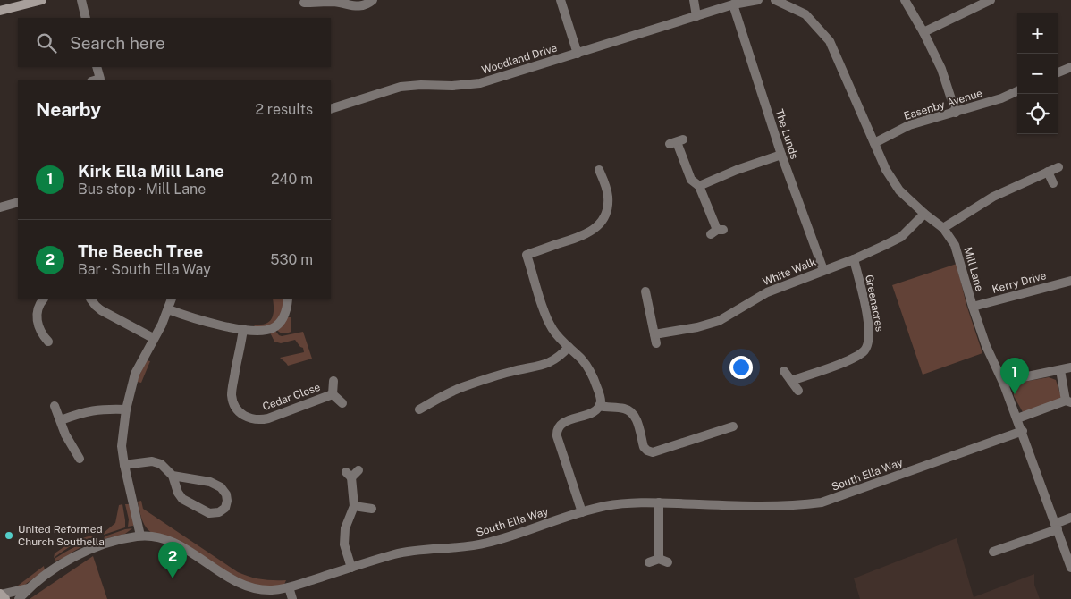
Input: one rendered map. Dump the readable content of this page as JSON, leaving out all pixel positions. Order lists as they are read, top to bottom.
{
  "streets": {
    "street": [
      "Woodland Drive",
      "Easenby Avenue",
      "The Lunds",
      "Mill Lane",
      "White Walk",
      "Kerry Drive",
      "Greenacres",
      "Cedar Close",
      "South Ella Way"
    ]
  },
  "crossings": [
    ["Easenby Avenue", "Mill Lane"],
    ["The Lunds", "White Walk"],
    ["Mill Lane", "White Walk"],
    ["Mill Lane", "Kerry Drive"],
    ["Mill Lane", "South Ella Way"],
    ["White Walk", "Greenacres"]
  ],
  "places": ["United Reformed Church Southella"],
  "page": {
    "map_buttons": ["+", "−"],
    "search": "Search here",
    "heading": ["Nearby", "2 results"],
    "list": [
      {
        "mark": "1",
        "name": "Kirk Ella Mill Lane",
        "note": "Bus stop · Mill Lane",
        "value": "240 m"
      },
      {
        "mark": "2",
        "name": "The Beech Tree",
        "note": "Bar · South Ella Way",
        "value": "530 m"
      }
    ],
    "pins": ["1", "2"]
  }
}
